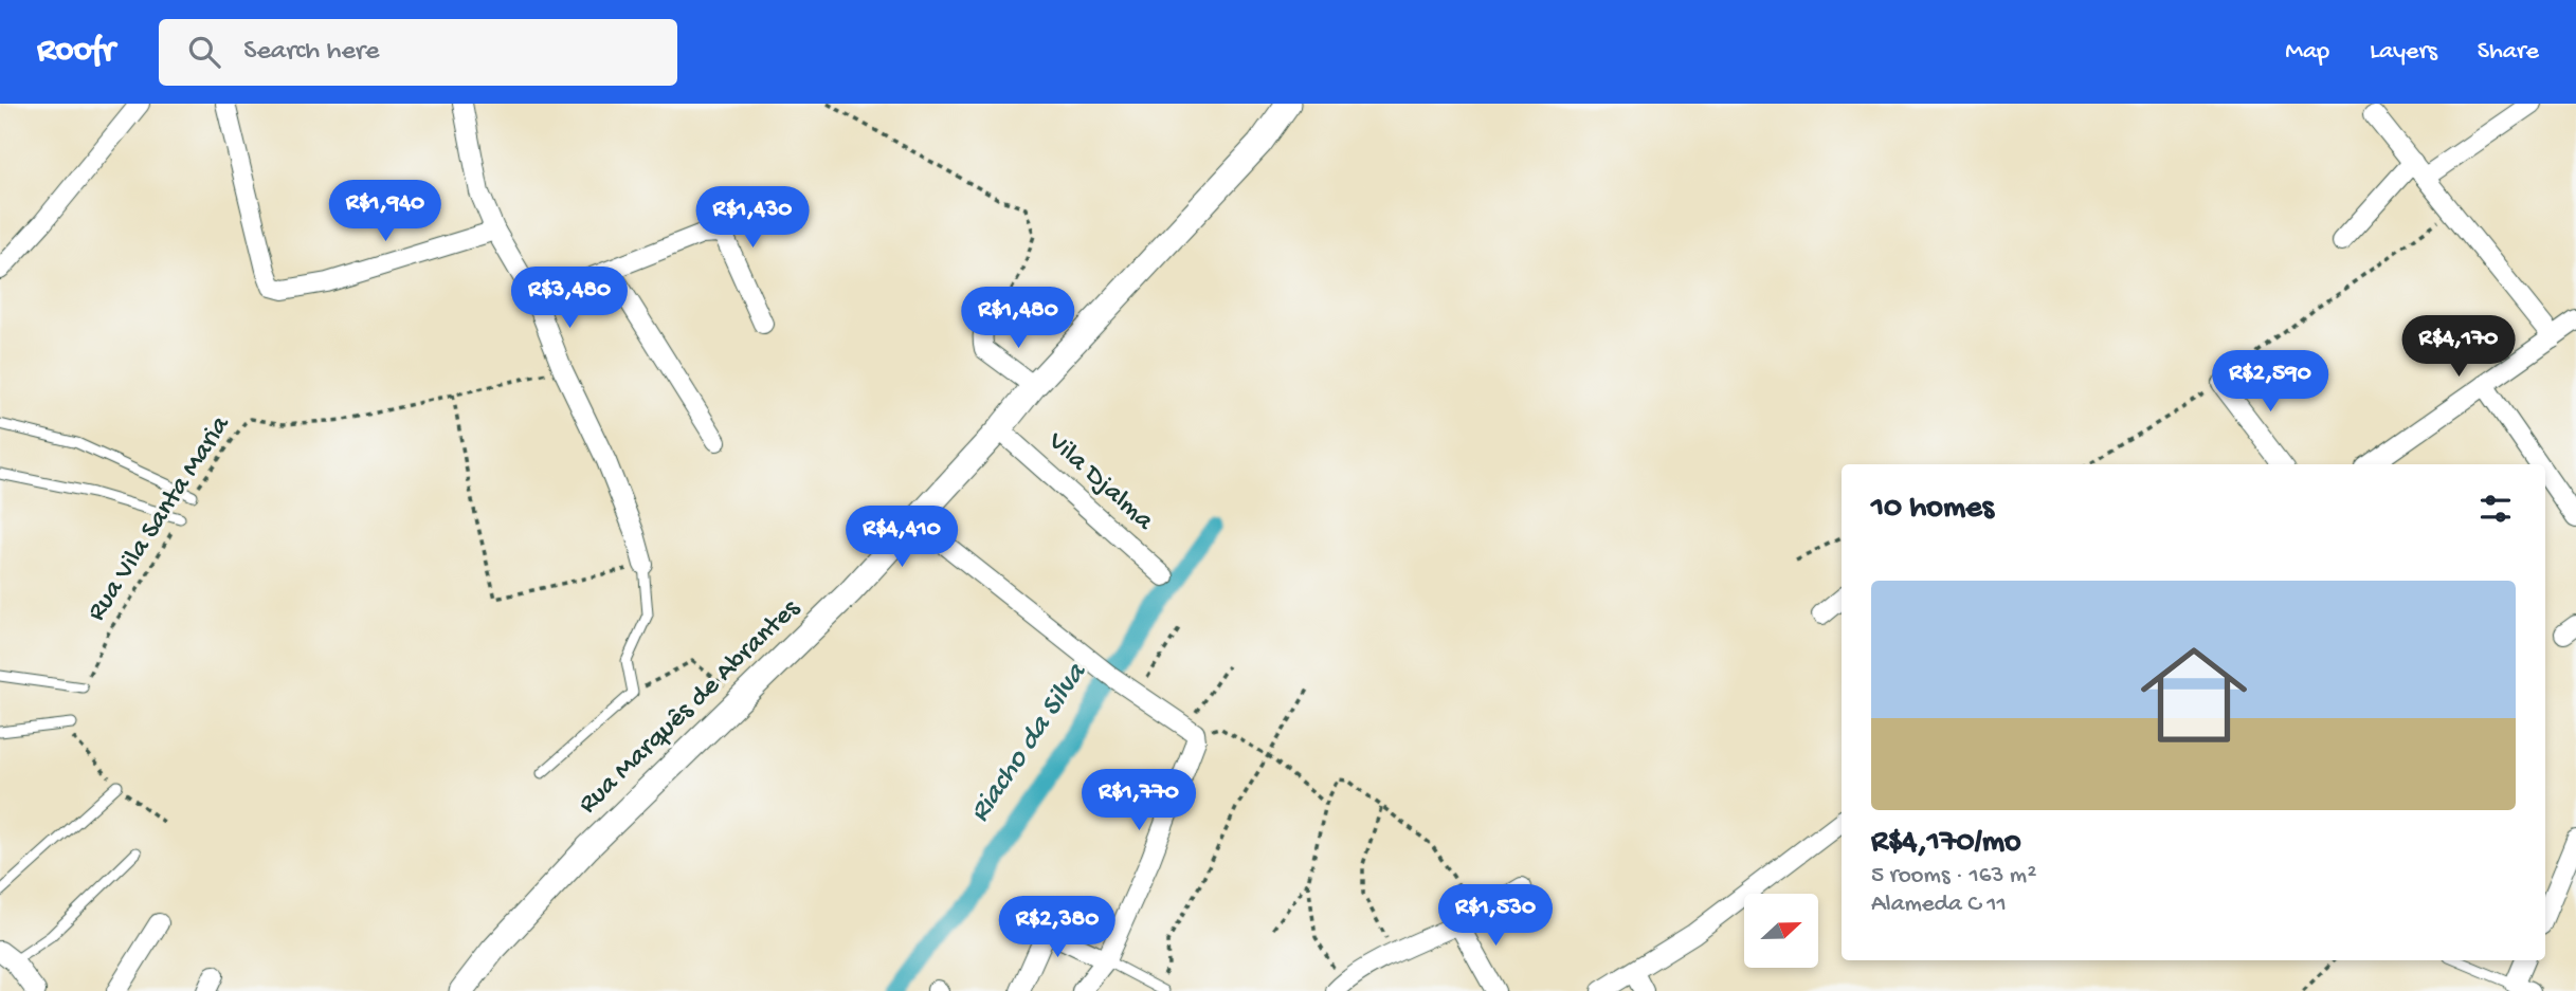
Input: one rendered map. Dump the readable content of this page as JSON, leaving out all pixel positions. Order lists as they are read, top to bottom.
{
  "streets": {
    "street": ["Vila Djalma", "Rua Marquês de Abrantes"],
    "path": ["Rua Vila Santa Maria"]
  },
  "crossings": [
    ["Vila Djalma", "Rua Marquês de Abrantes"]
  ],
  "water": ["Riacho da Silva"],
  "north": "right",
  "page": {
    "header": "Roofr",
    "search": "Search here",
    "nav": ["Map", "Layers", "Share"],
    "price": [
      "R$1,940",
      "R$1,430",
      "R$3,480",
      "R$1,480",
      "R$4,170",
      "R$2,590",
      "R$4,410",
      "R$1,770",
      "R$1,530",
      "R$2,380"
    ],
    "heading": "10 homes",
    "list": [
      {
        "name": "R$4,170/mo",
        "note": "5 rooms · 163 m² · Alameda C 11"
      }
    ]
  }
}
